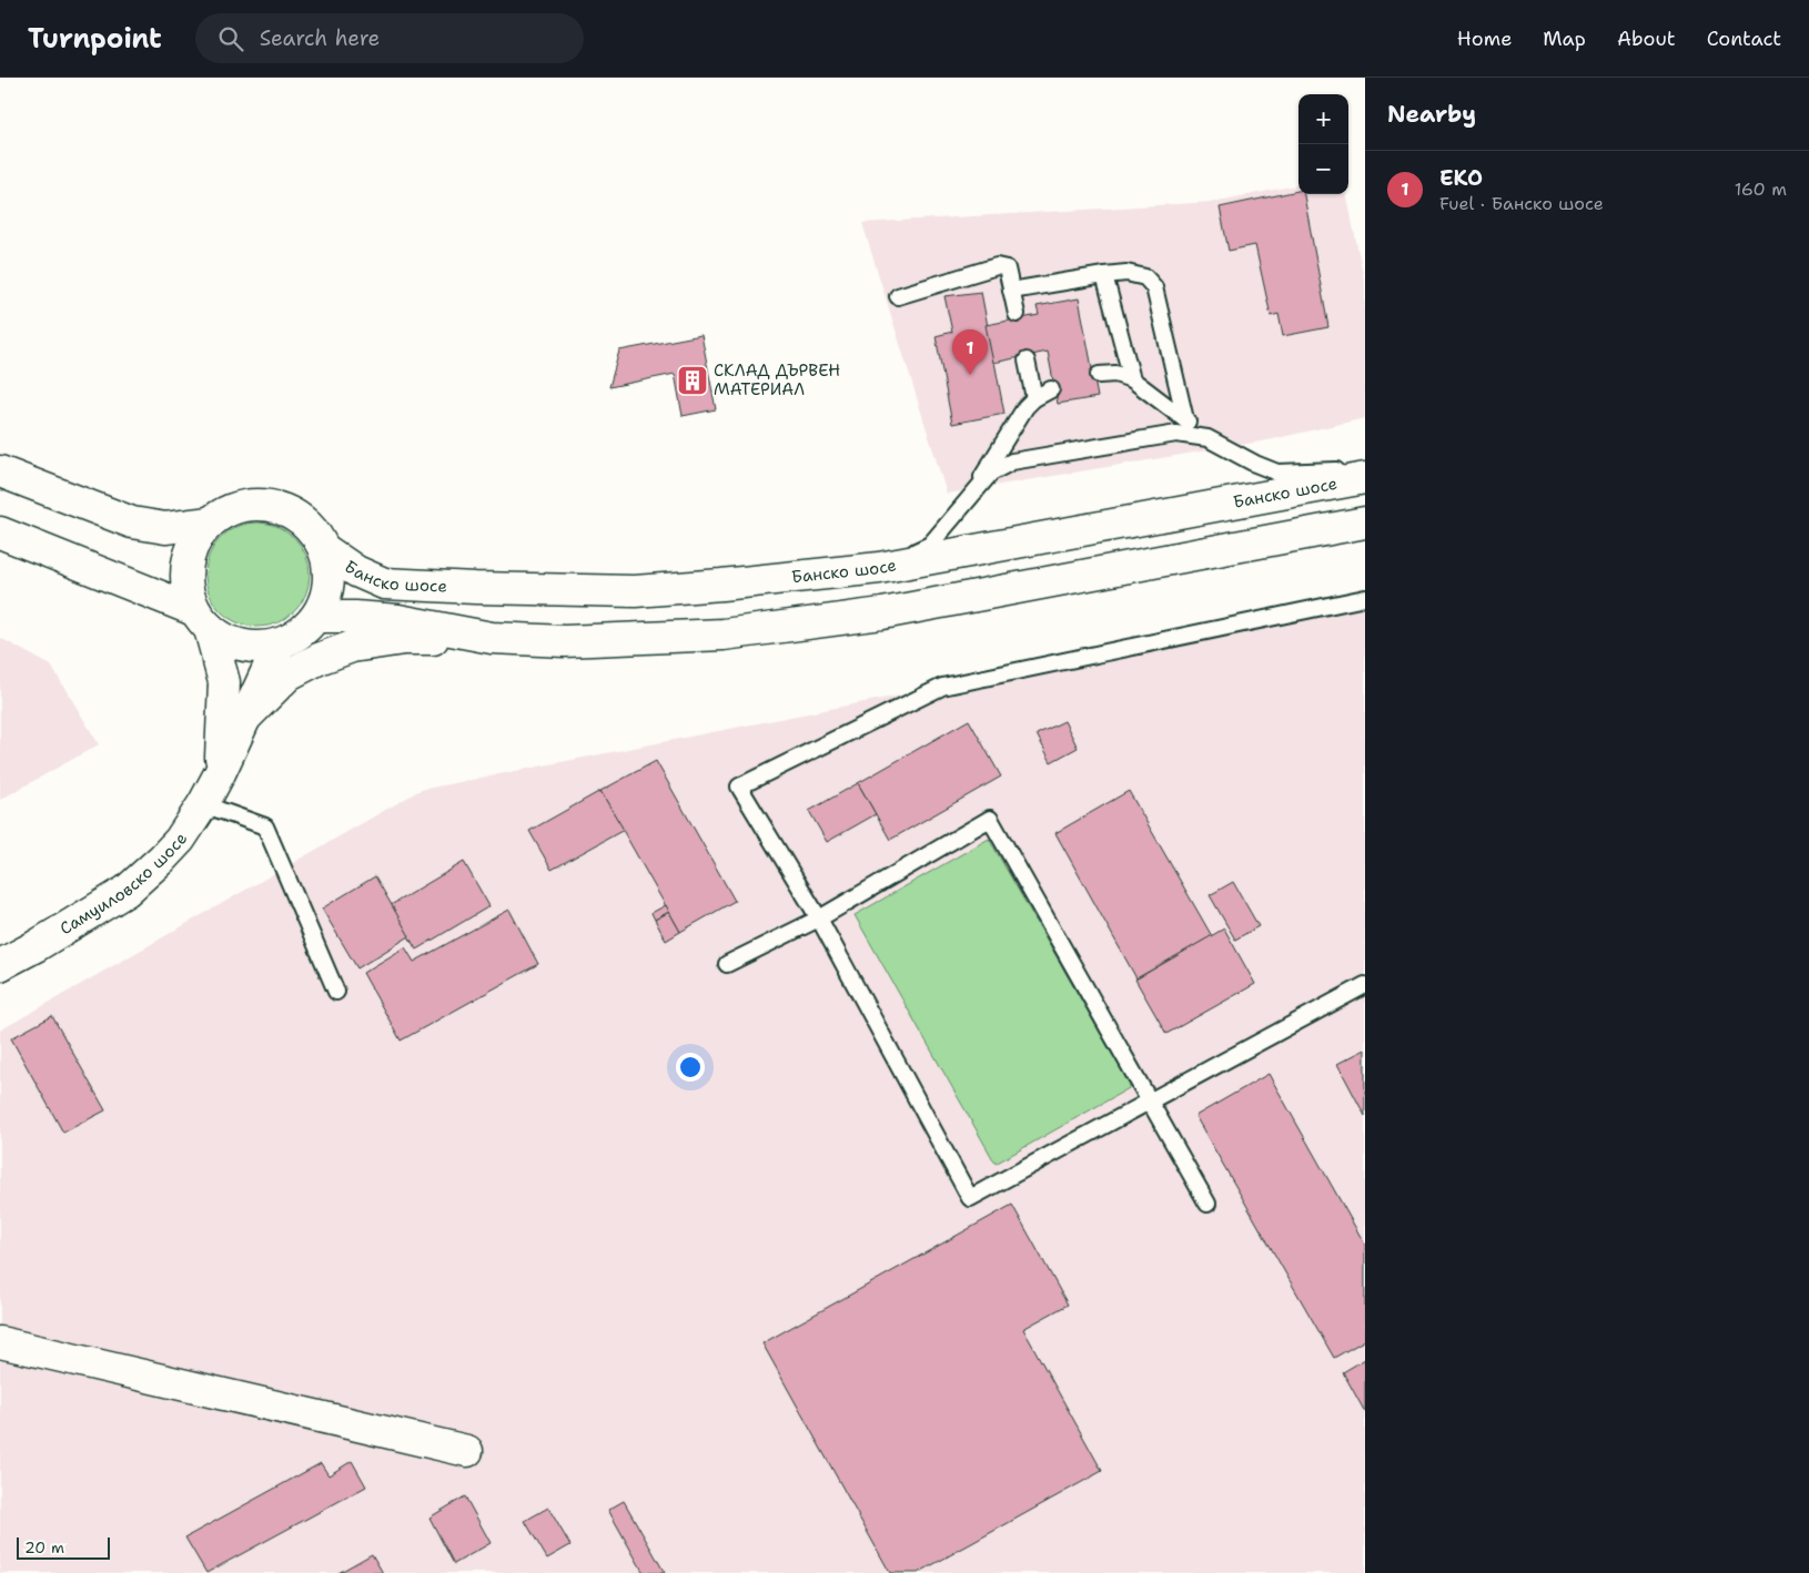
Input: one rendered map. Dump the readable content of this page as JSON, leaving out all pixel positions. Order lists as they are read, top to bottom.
{
  "streets": {
    "main road": ["Банско шосе", "Самуиловско шосе"]
  },
  "crossings": [
    ["Банско шосе", "Самуиловско шосе"]
  ],
  "places": {
    "building": ["СКЛАД ДЪРВЕН МАТЕРИАЛ"]
  },
  "scale_bar": "20 m",
  "page": {
    "header": "Turnpoint",
    "search": "Search here",
    "nav": [
      "Home",
      "Map",
      "About",
      "Contact"
    ],
    "heading": "Nearby",
    "map_buttons": ["+", "−"],
    "list": [
      {
        "mark": "1",
        "name": "EKO",
        "note": "Fuel · Банско шосе",
        "value": "160 m"
      }
    ],
    "pins": "1",
    "scale": "20 m"
  }
}
